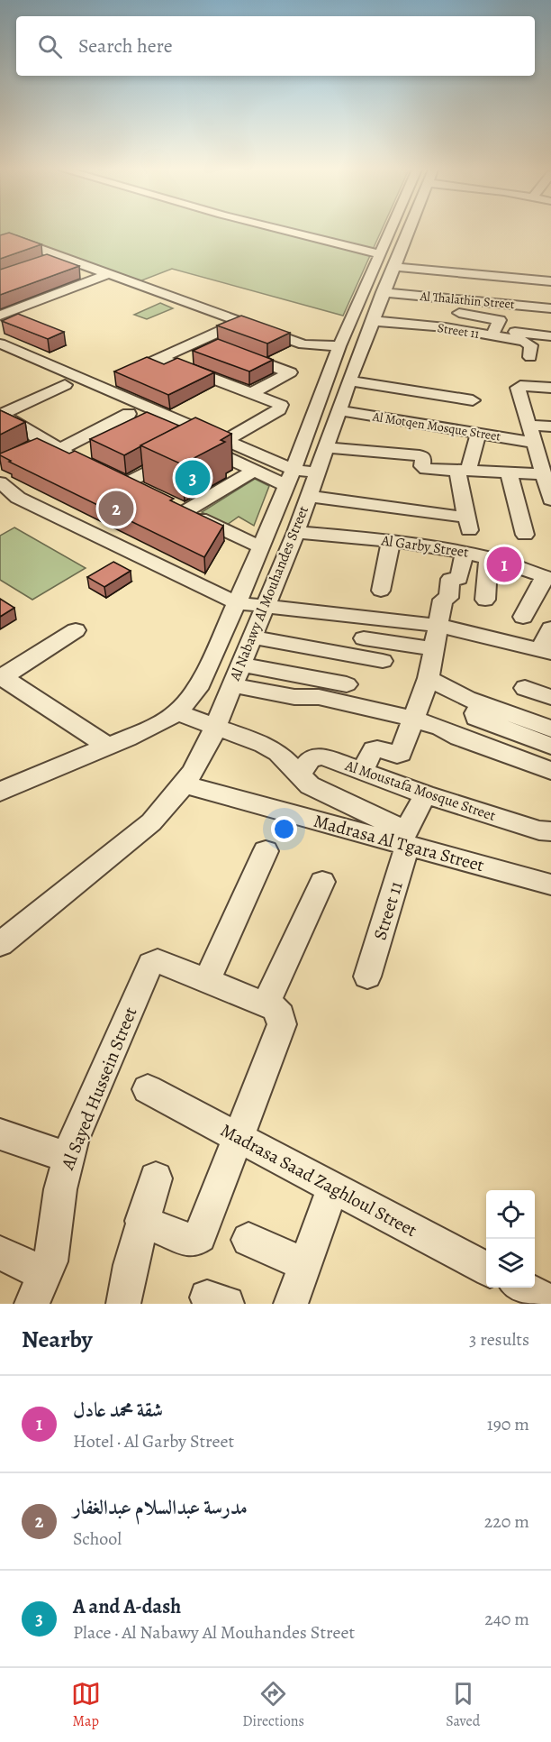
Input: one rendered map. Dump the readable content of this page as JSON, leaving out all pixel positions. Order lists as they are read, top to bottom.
{
  "streets": {
    "street": [
      "Al Thalathin Street",
      "Street 11",
      "Al Motqen Mosque Street",
      "Al Garby Street",
      "Al Nabawy Al Mouhandes Street",
      "Al Moustafa Mosque Street",
      "Madrasa Al Tgara Street",
      "Al Sayed Hussein Street",
      "Madrasa Saad Zaghloul Street"
    ]
  },
  "crossings": [
    ["Al Thalathin Street", "Al Nabawy Al Mouhandes Street"],
    ["Street 11", "Al Nabawy Al Mouhandes Street"],
    ["Street 11", "Al Moustafa Mosque Street"],
    ["Street 11", "Madrasa Al Tgara Street"],
    ["Al Motqen Mosque Street", "Al Nabawy Al Mouhandes Street"],
    ["Al Garby Street", "Al Nabawy Al Mouhandes Street"],
    ["Al Nabawy Al Mouhandes Street", "Madrasa Al Tgara Street"]
  ],
  "page": {
    "search": "Search here",
    "pins": ["3", "2", "1"],
    "heading": ["Nearby", "3 results"],
    "list": [
      {
        "mark": "1",
        "name": "شقة محمد عادل",
        "note": "Hotel · Al Garby Street",
        "value": "190 m"
      },
      {
        "mark": "2",
        "name": "مدرسة عبدالسلام عبدالغفار",
        "note": "School",
        "value": "220 m"
      },
      {
        "mark": "3",
        "name": "A and A-dash",
        "note": "Place · Al Nabawy Al Mouhandes Street",
        "value": "240 m"
      }
    ],
    "nav": ["Map", "Directions", "Saved"]
  }
}
